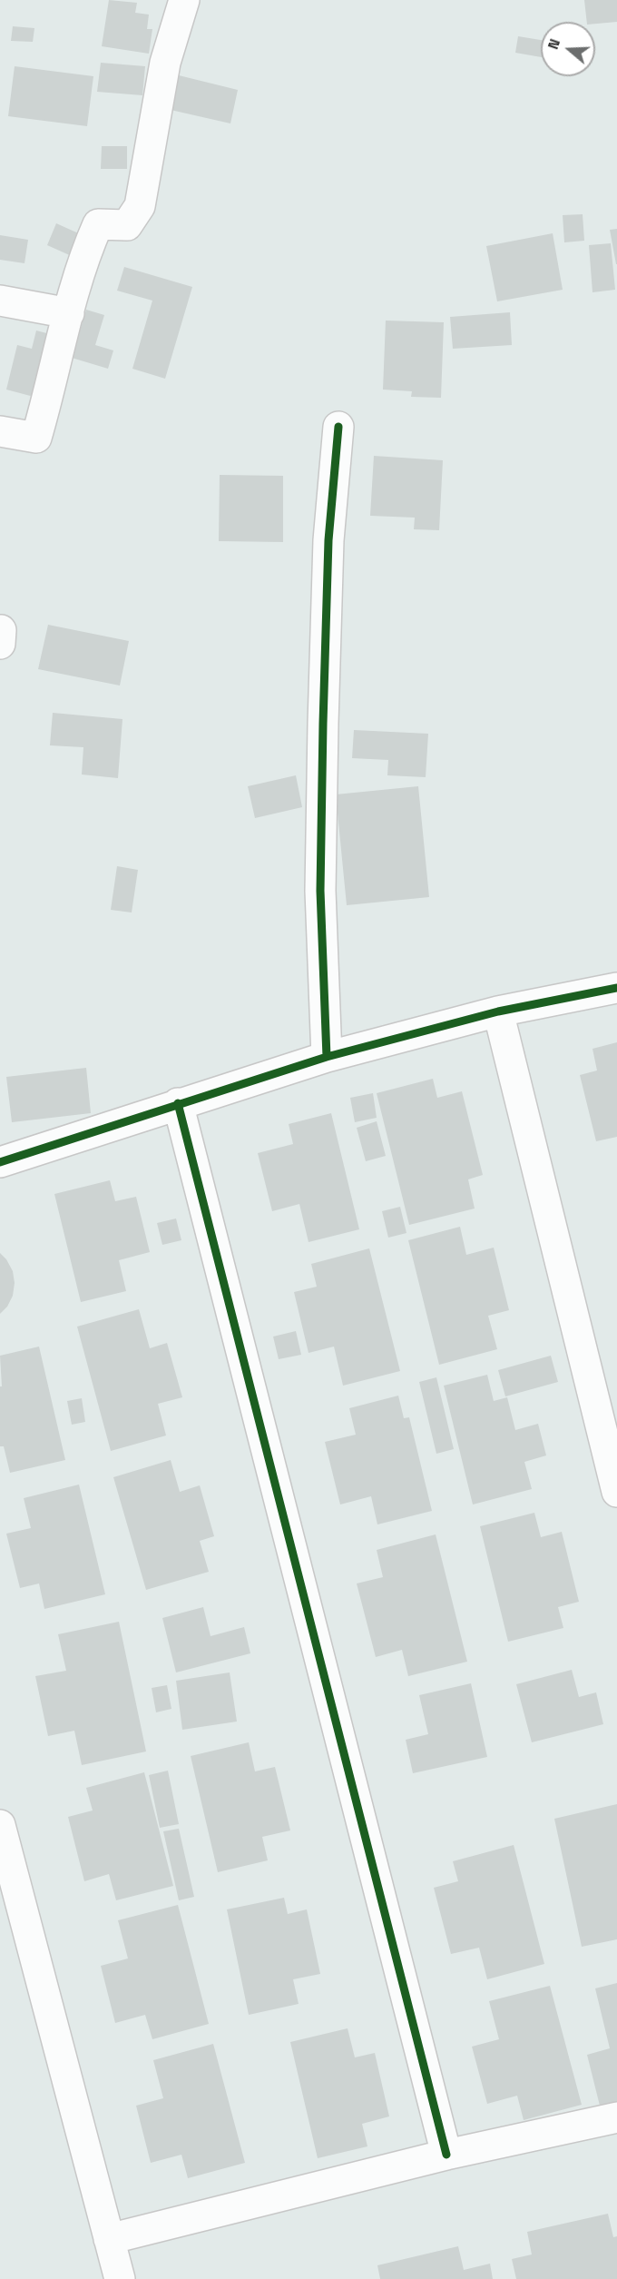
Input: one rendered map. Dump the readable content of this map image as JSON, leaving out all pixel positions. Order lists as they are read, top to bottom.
{
  "north": "left"
}
